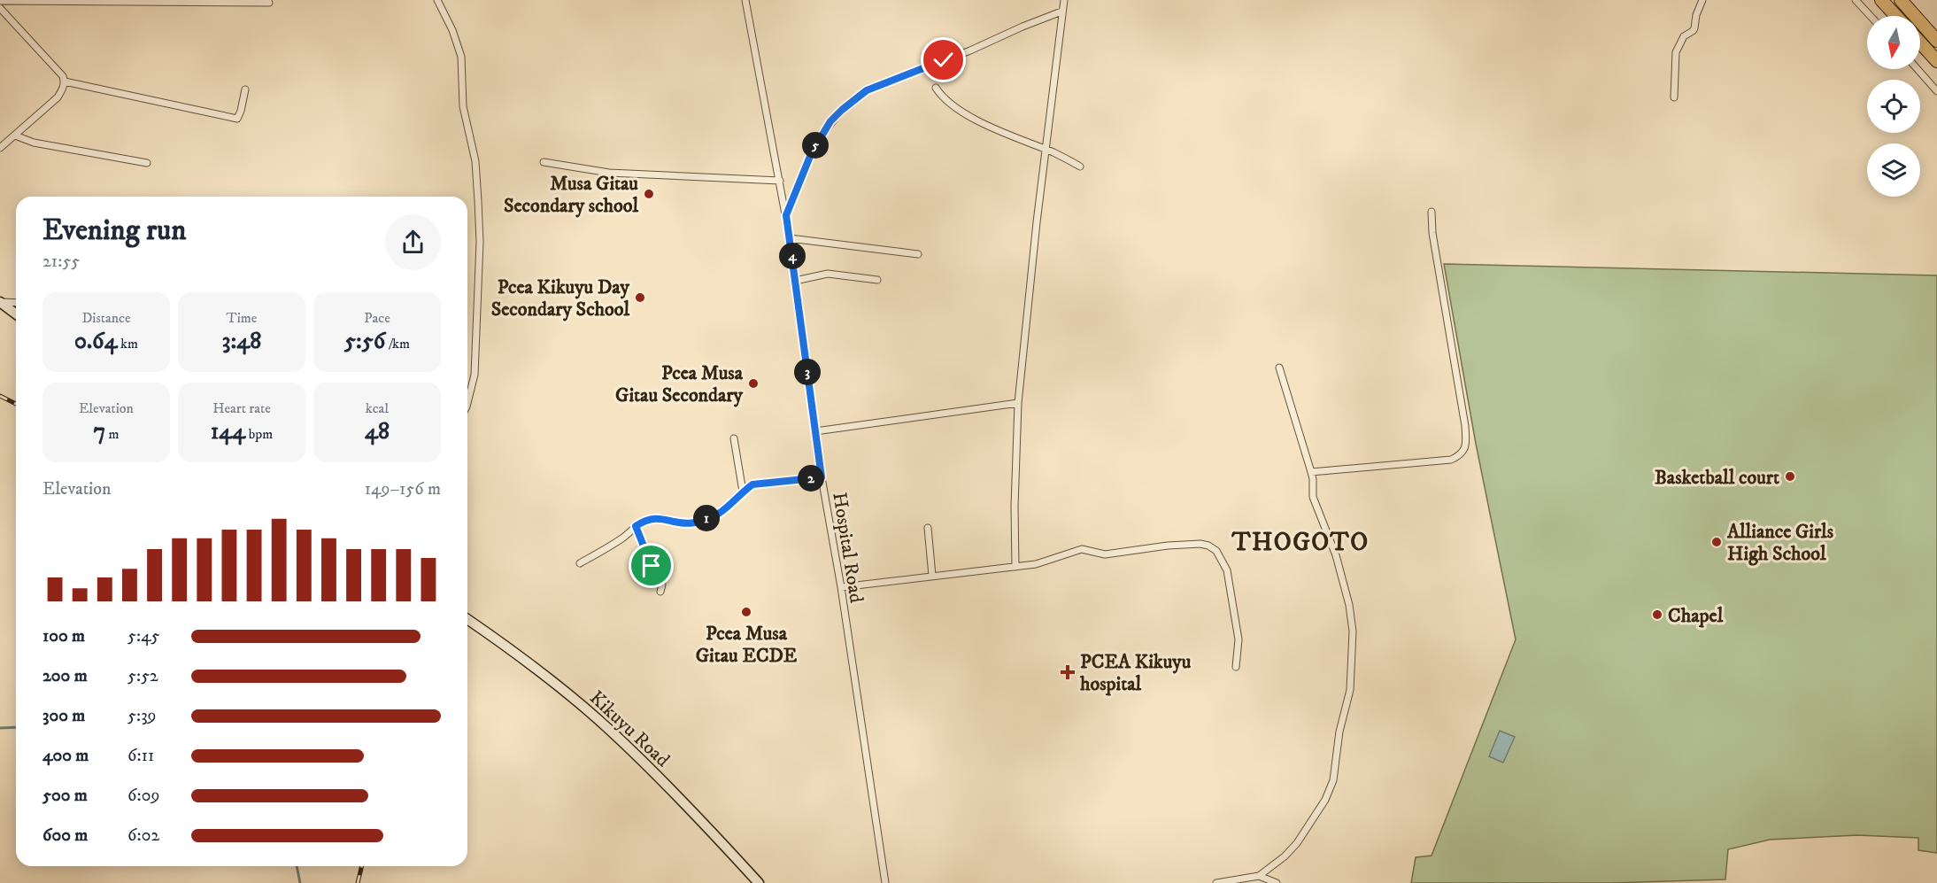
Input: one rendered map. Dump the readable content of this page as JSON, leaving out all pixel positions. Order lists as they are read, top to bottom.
{
  "streets": {
    "main road": ["Kikuyu Road"],
    "street": ["Hospital Road"]
  },
  "districts": ["THOGOTO"],
  "places": {
    "other": [
      "Musa Gitau Secondary school",
      "Pcea Kikuyu Day Secondary School",
      "Pcea Musa Gitau Secondary",
      "Basketball court",
      "Alliance Girls High School",
      "Pcea Musa Gitau ECDE",
      "Chapel"
    ],
    "health": ["PCEA Kikuyu hospital"]
  },
  "north": "bottom",
  "page": {
    "pins": [
      "5",
      "4",
      "3",
      "2",
      "1"
    ],
    "heading": ["Evening run", "21:55"],
    "stats": [
      ["Distance", "0.64 km"],
      ["Time", "3:48"],
      ["Pace", "5:56 /km"],
      ["Elevation", "7 m"],
      ["Heart rate", "144 bpm"],
      ["kcal", "48"]
    ],
    "chart": ["Elevation", "149–156 m"],
    "list": [
      {
        "name": "100 m",
        "note": "5:45"
      },
      {
        "name": "200 m",
        "note": "5:52"
      },
      {
        "name": "300 m",
        "note": "5:39"
      },
      {
        "name": "400 m",
        "note": "6:11"
      },
      {
        "name": "500 m",
        "note": "6:09"
      },
      {
        "name": "600 m",
        "note": "6:02"
      }
    ]
  }
}
